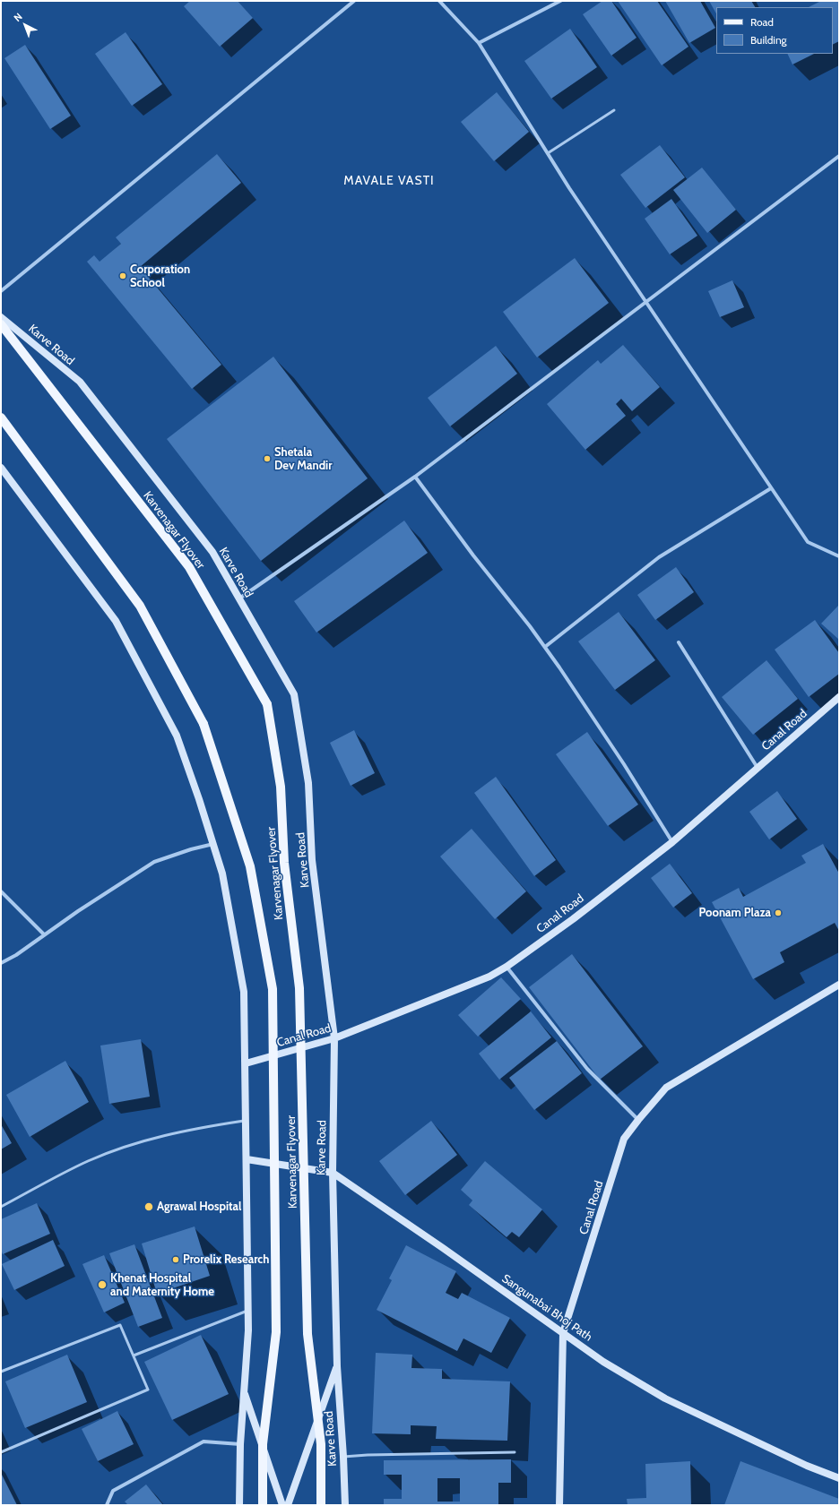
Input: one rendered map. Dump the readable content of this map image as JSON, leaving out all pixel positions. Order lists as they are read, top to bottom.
{
  "streets": {
    "main road": ["Karvenagar Flyover"],
    "street": ["Karve Road", "Canal Road", "Sangunabai Bhoj Path"]
  },
  "crossings": [
    ["Karve Road", "Canal Road"],
    ["Karve Road", "Sangunabai Bhoj Path"],
    ["Canal Road", "Sangunabai Bhoj Path"]
  ],
  "districts": ["MAVALE VASTI"],
  "places": [
    "Corporation School",
    "Shetala Dev Mandir",
    "Poonam Plaza",
    "Agrawal Hospital",
    "Prorelix Research",
    "Khenat Hospital and Maternity Home"
  ],
  "legend": ["Road", "Building"],
  "north": "top left"
}
